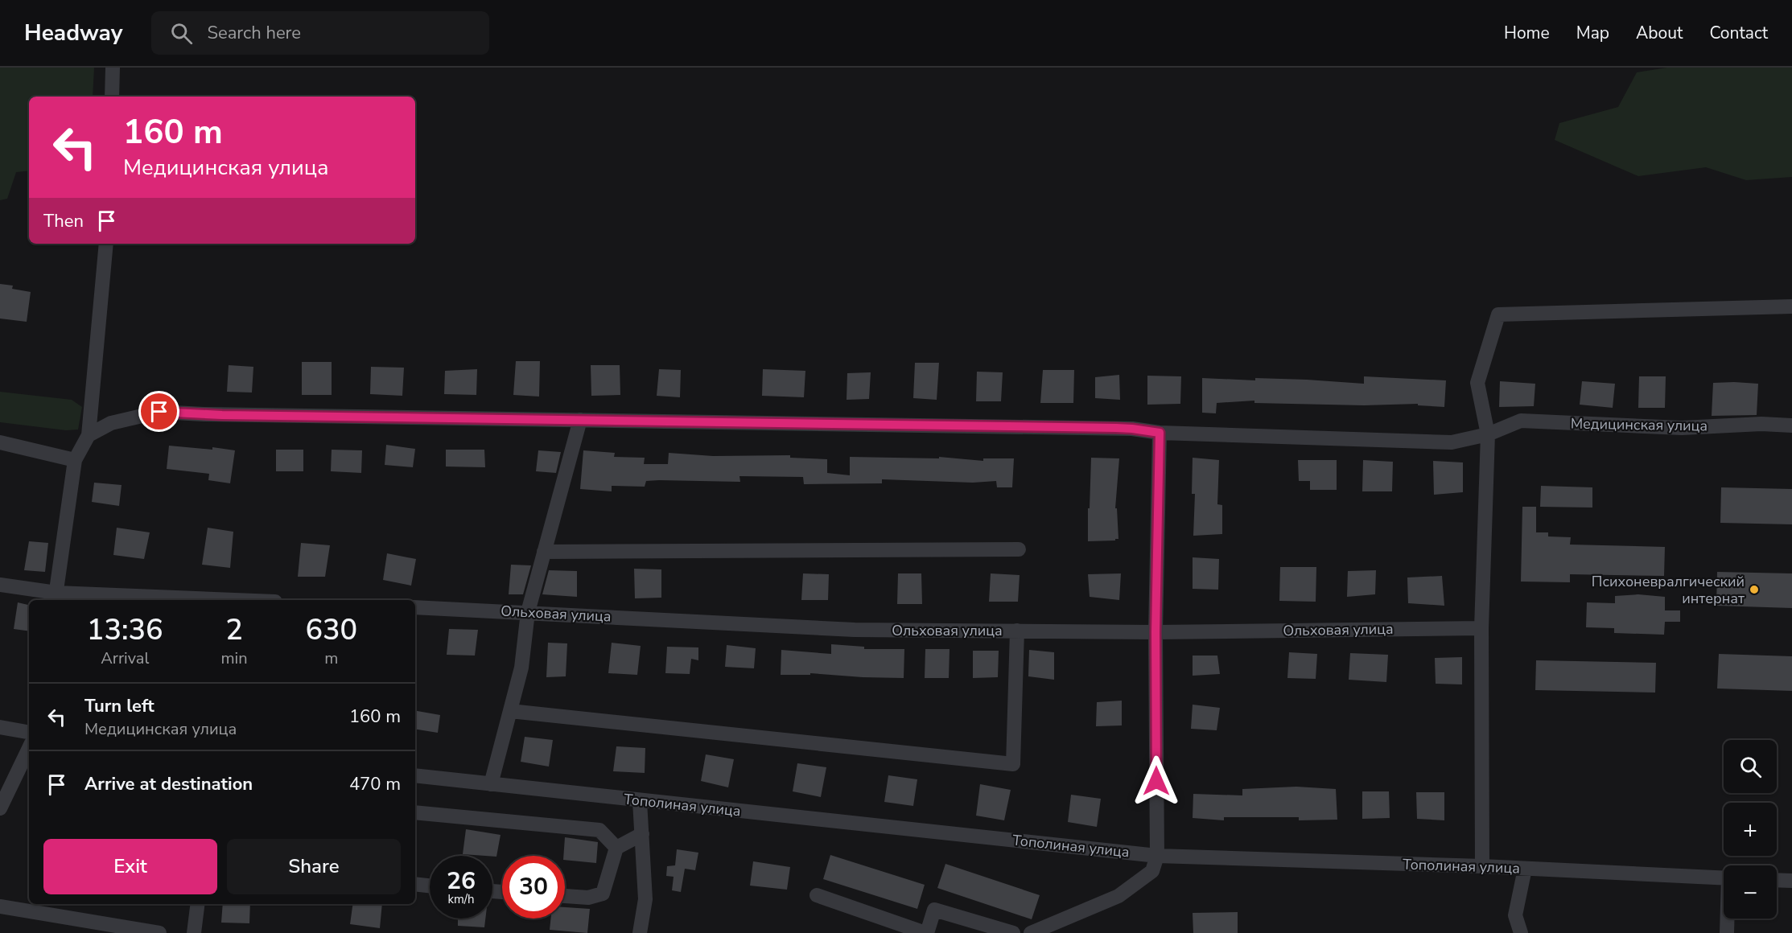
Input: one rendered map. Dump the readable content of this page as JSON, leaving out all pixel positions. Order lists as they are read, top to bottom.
{
  "streets": {
    "street": ["Медицинская улица", "Ольховая улица", "Тополиная улица"]
  },
  "places": ["Психоневралгический интернат"],
  "page": {
    "header": "Headway",
    "search": "Search here",
    "nav": [
      "Home",
      "Map",
      "About",
      "Contact"
    ],
    "turn": ["160 m", "Медицинская улица"],
    "then": "Then",
    "eta": [
      "13:36",
      "Arrival",
      "2",
      "min",
      "630",
      "m"
    ],
    "list": [
      {
        "name": "Turn left",
        "note": "Медицинская улица",
        "value": "160 m"
      },
      {
        "name": "Arrive at destination",
        "value": "470 m"
      }
    ],
    "map_buttons": ["+", "−"],
    "buttons": ["Exit", "Share"],
    "speed": "26 km/h",
    "limit": "30"
  }
}
